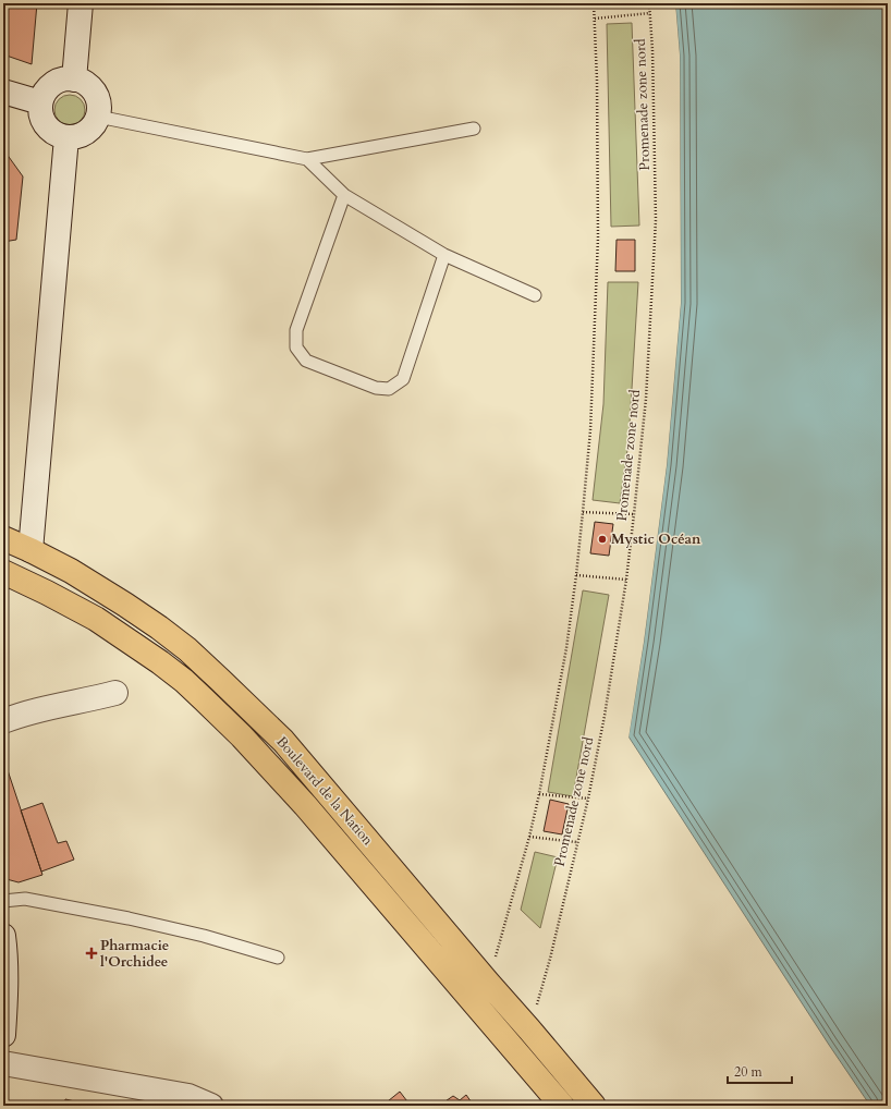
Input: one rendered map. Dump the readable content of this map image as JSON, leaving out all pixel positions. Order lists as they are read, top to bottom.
{
  "streets": {
    "main road": ["Boulevard de la Nation"],
    "path": ["Promenade zone nord"]
  },
  "crossings": [
    ["Promenade zone nord", "Boulevard de la Nation"]
  ],
  "places": {
    "other": ["Mystic Océan"],
    "health": ["Pharmacie l'Orchidee"]
  },
  "scale_bar": "20 m"
}
